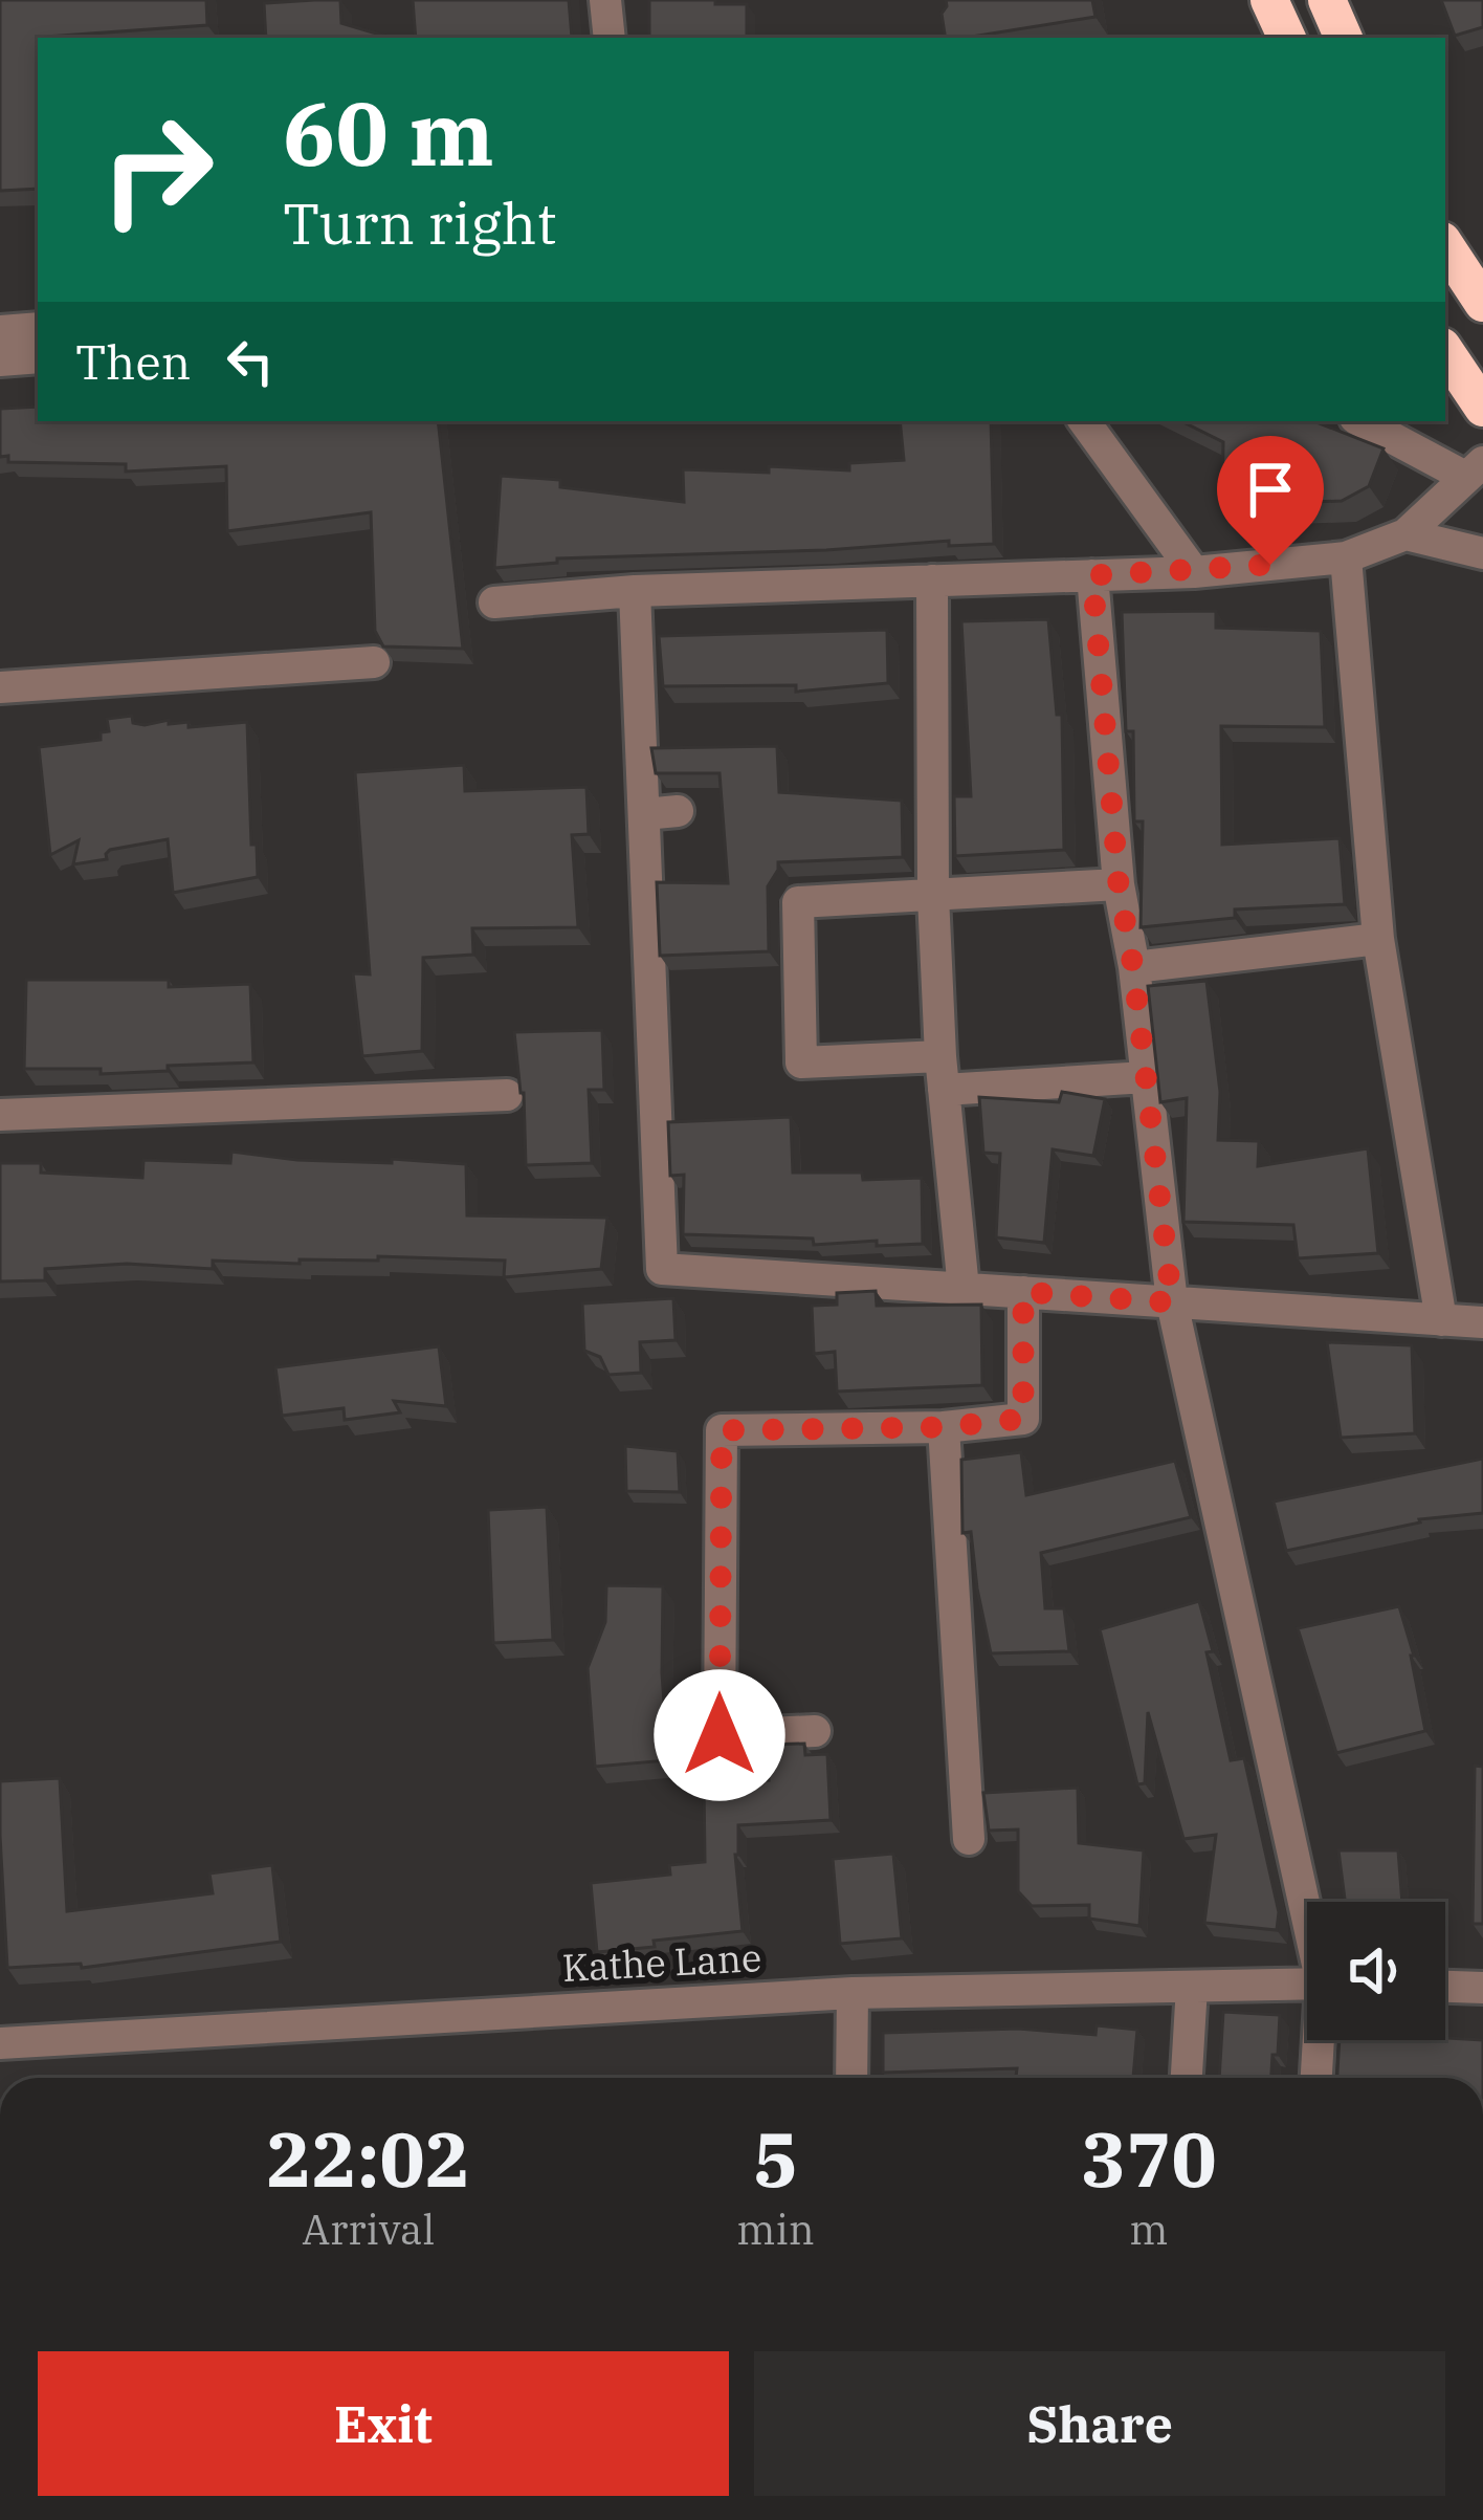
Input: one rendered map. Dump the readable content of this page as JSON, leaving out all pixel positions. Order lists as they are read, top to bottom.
{
  "streets": {
    "street": ["Kathe Lane"]
  },
  "page": {
    "turn": ["60 m", "Turn right"],
    "then": "Then",
    "eta": [
      "22:02",
      "Arrival",
      "5",
      "min",
      "370",
      "m"
    ],
    "buttons": ["Exit", "Share"]
  }
}
